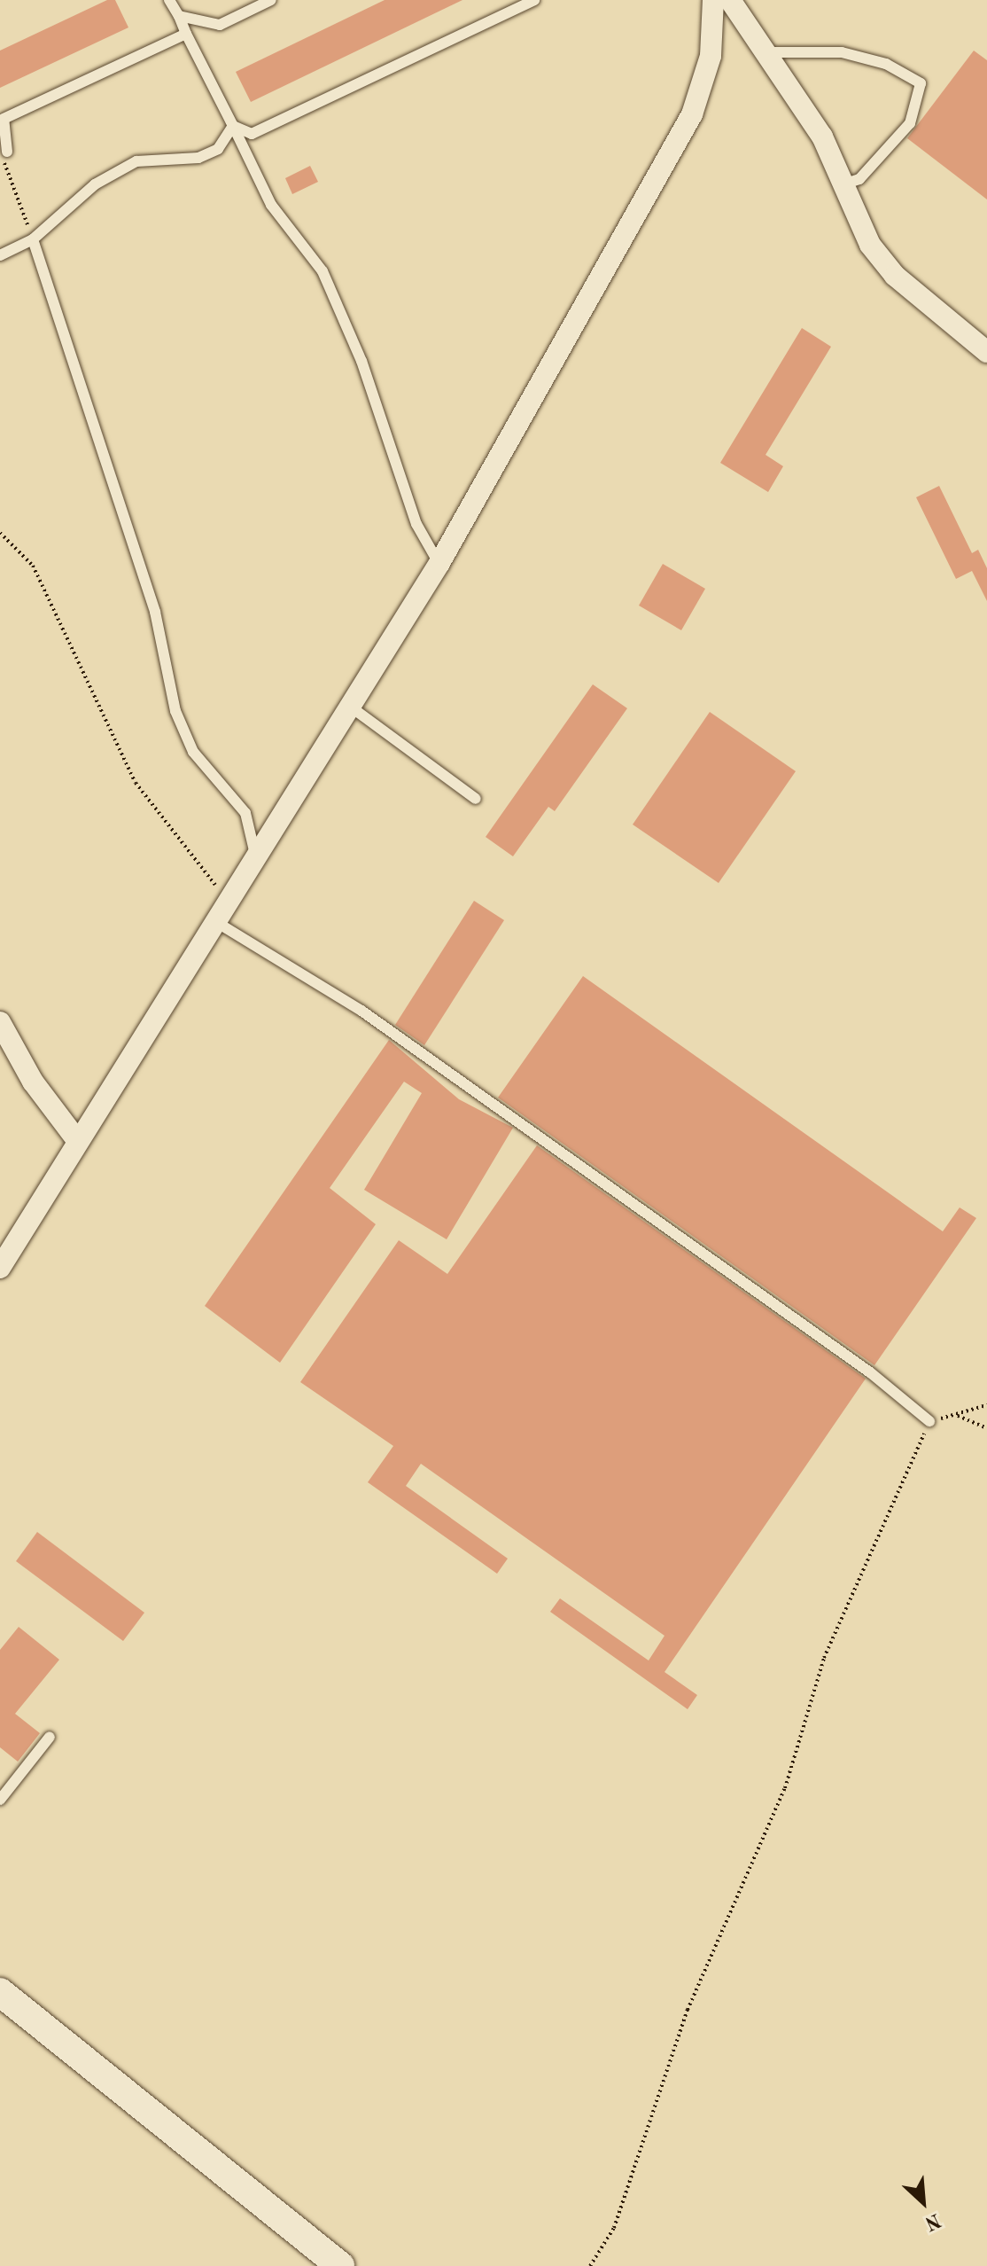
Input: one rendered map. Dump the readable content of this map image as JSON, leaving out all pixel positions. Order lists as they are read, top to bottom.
{
  "north": "bottom right"
}
